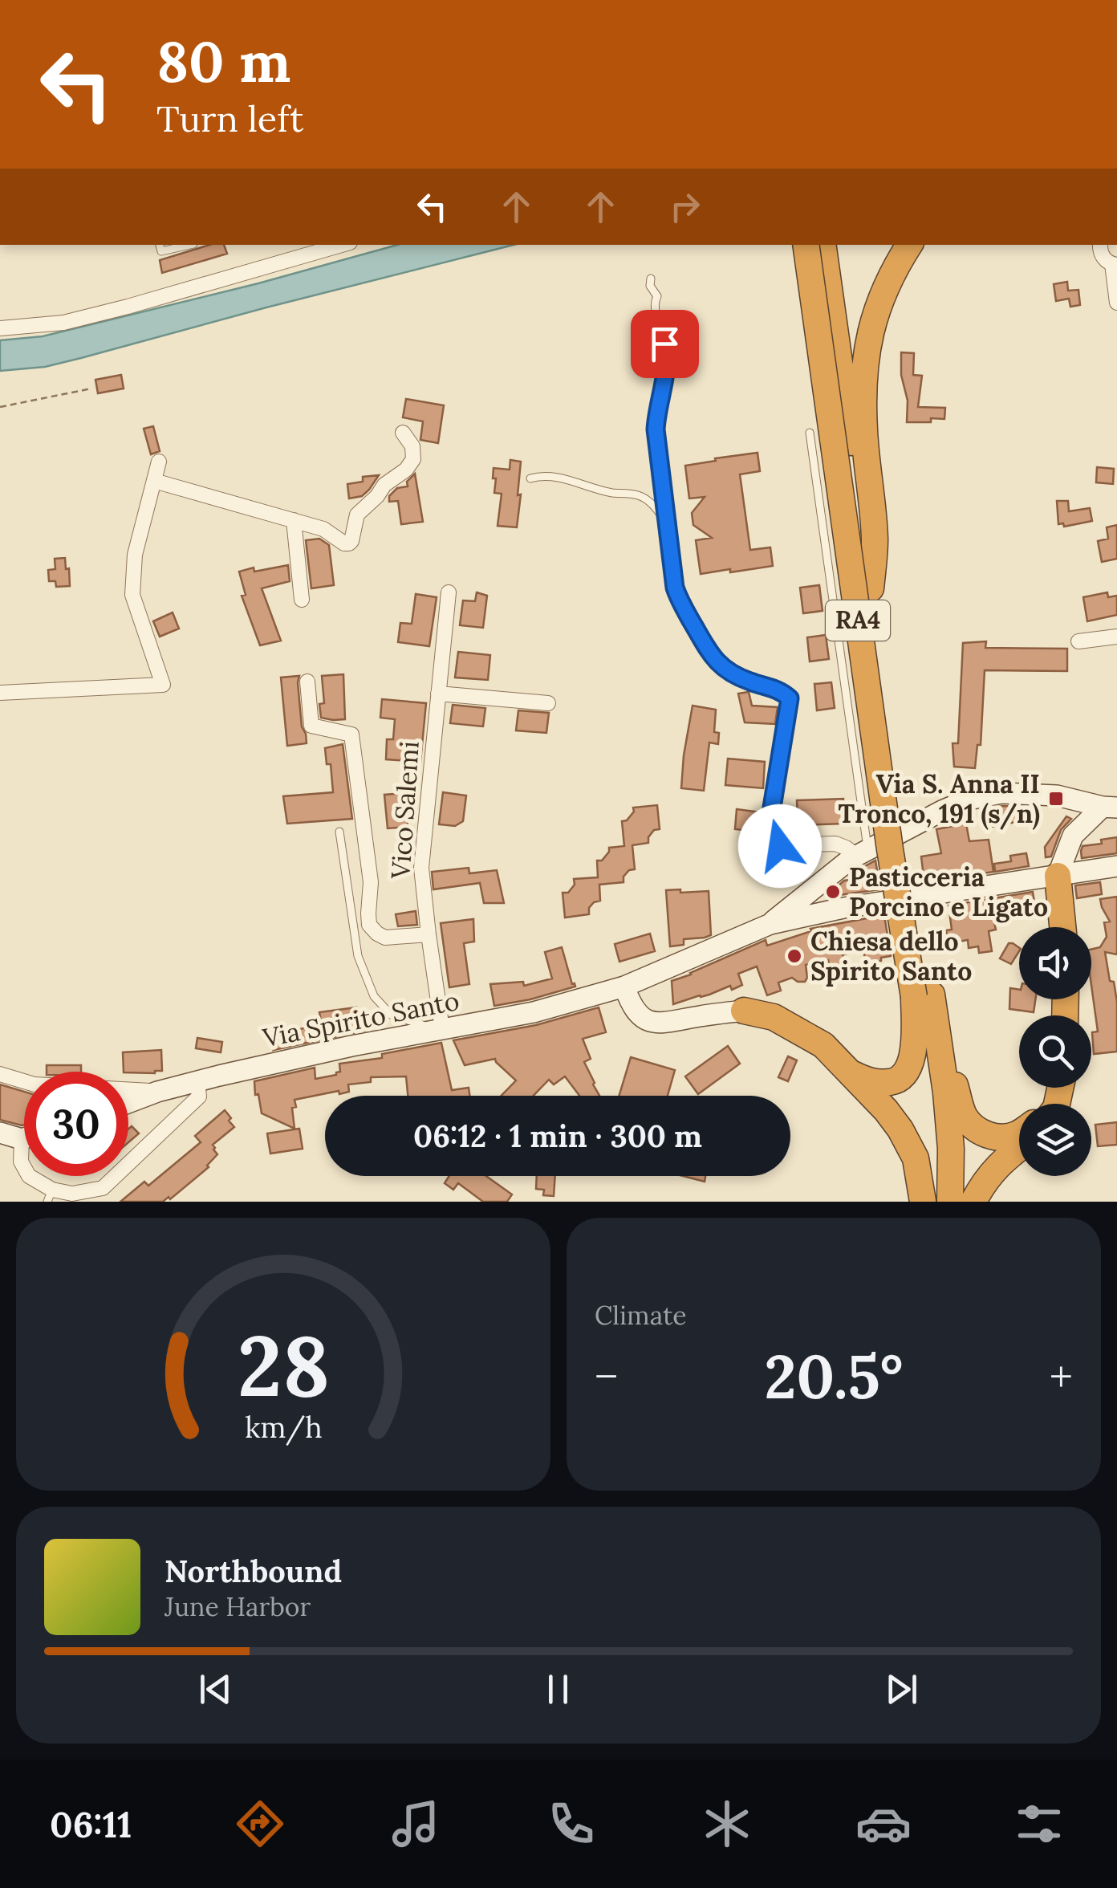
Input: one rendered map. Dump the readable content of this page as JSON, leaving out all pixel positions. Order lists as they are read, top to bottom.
{
  "streets": {
    "highway": ["RA4"],
    "street": ["Vico Salemi", "Via Spirito Santo"]
  },
  "crossings": [
    ["Vico Salemi", "Via Spirito Santo"]
  ],
  "places": {
    "transit": ["Via S. Anna II Tronco, 191 (s/n)"],
    "other": ["Pasticceria Porcino e Ligato", "Chiesa dello Spirito Santo"]
  },
  "page": {
    "turn": ["80 m", "Turn left"],
    "limit": "30",
    "trip": "06:12 · 1 min · 300 m",
    "tile": "Climate",
    "heat": ["−", "20.5°", "+"],
    "song": ["Northbound", "June Harbor"],
    "tabs": "06:11",
    "gauge": ["28", "km/h"]
  }
}
